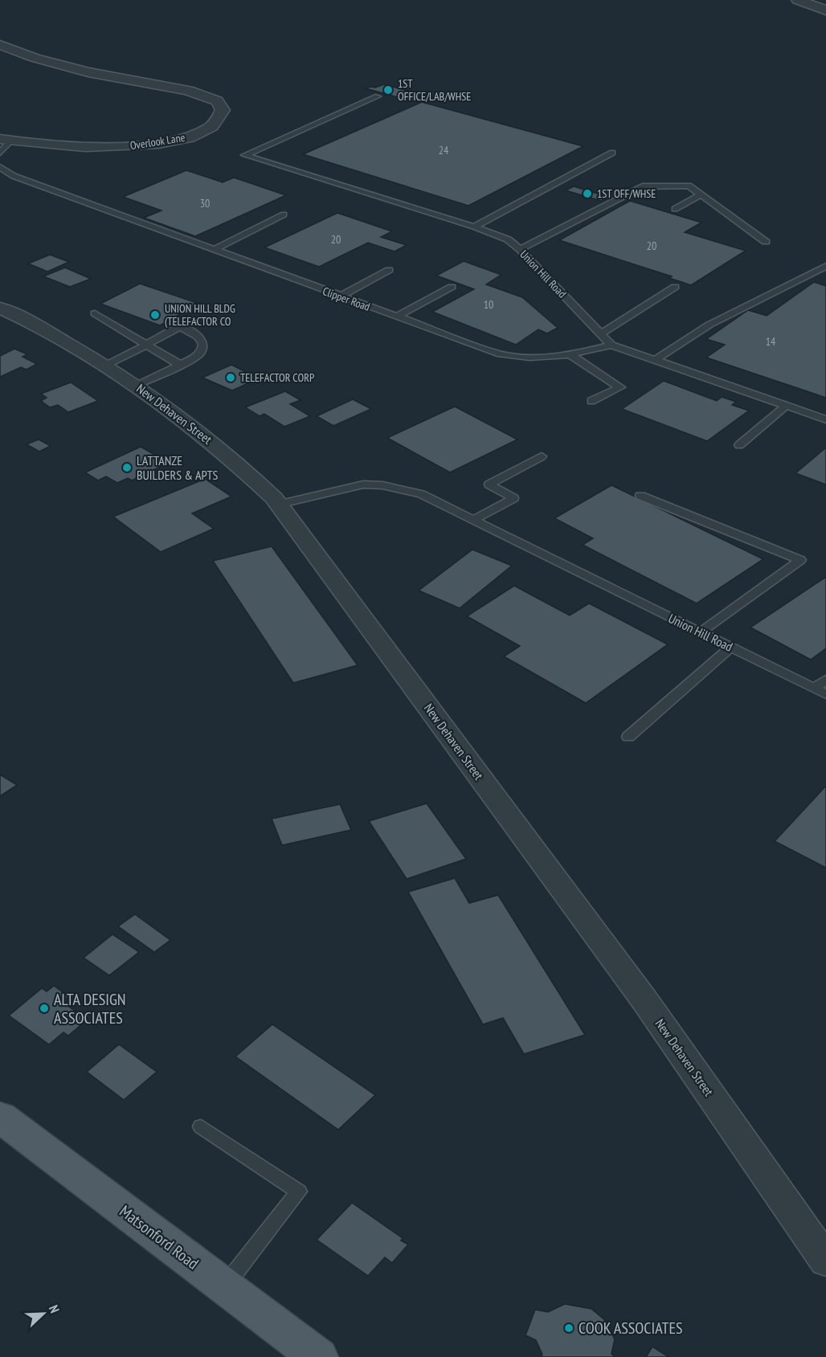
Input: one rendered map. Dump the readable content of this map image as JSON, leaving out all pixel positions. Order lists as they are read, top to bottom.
{
  "streets": {
    "main road": ["Matsonford Road"],
    "street": ["Overlook Lane", "New Dehaven Street"],
    "lane": ["Union Hill Road", "Clipper Road"]
  },
  "crossings": [
    ["Union Hill Road", "Clipper Road"],
    ["Union Hill Road", "New Dehaven Street"]
  ],
  "places": [
    "1ST OFFICE/LAB/WHSE",
    "1ST OFF/WHSE",
    "UNION HILL BLDG (TELEFACTOR CO",
    "TELEFACTOR CORP",
    "LATTANZE BUILDERS & APTS",
    "ALTA DESIGN ASSOCIATES",
    "COOK ASSOCIATES"
  ],
  "house_numbers": [
    "24",
    "30",
    "20",
    "20",
    "10",
    "14"
  ],
  "north": "top right"
}
